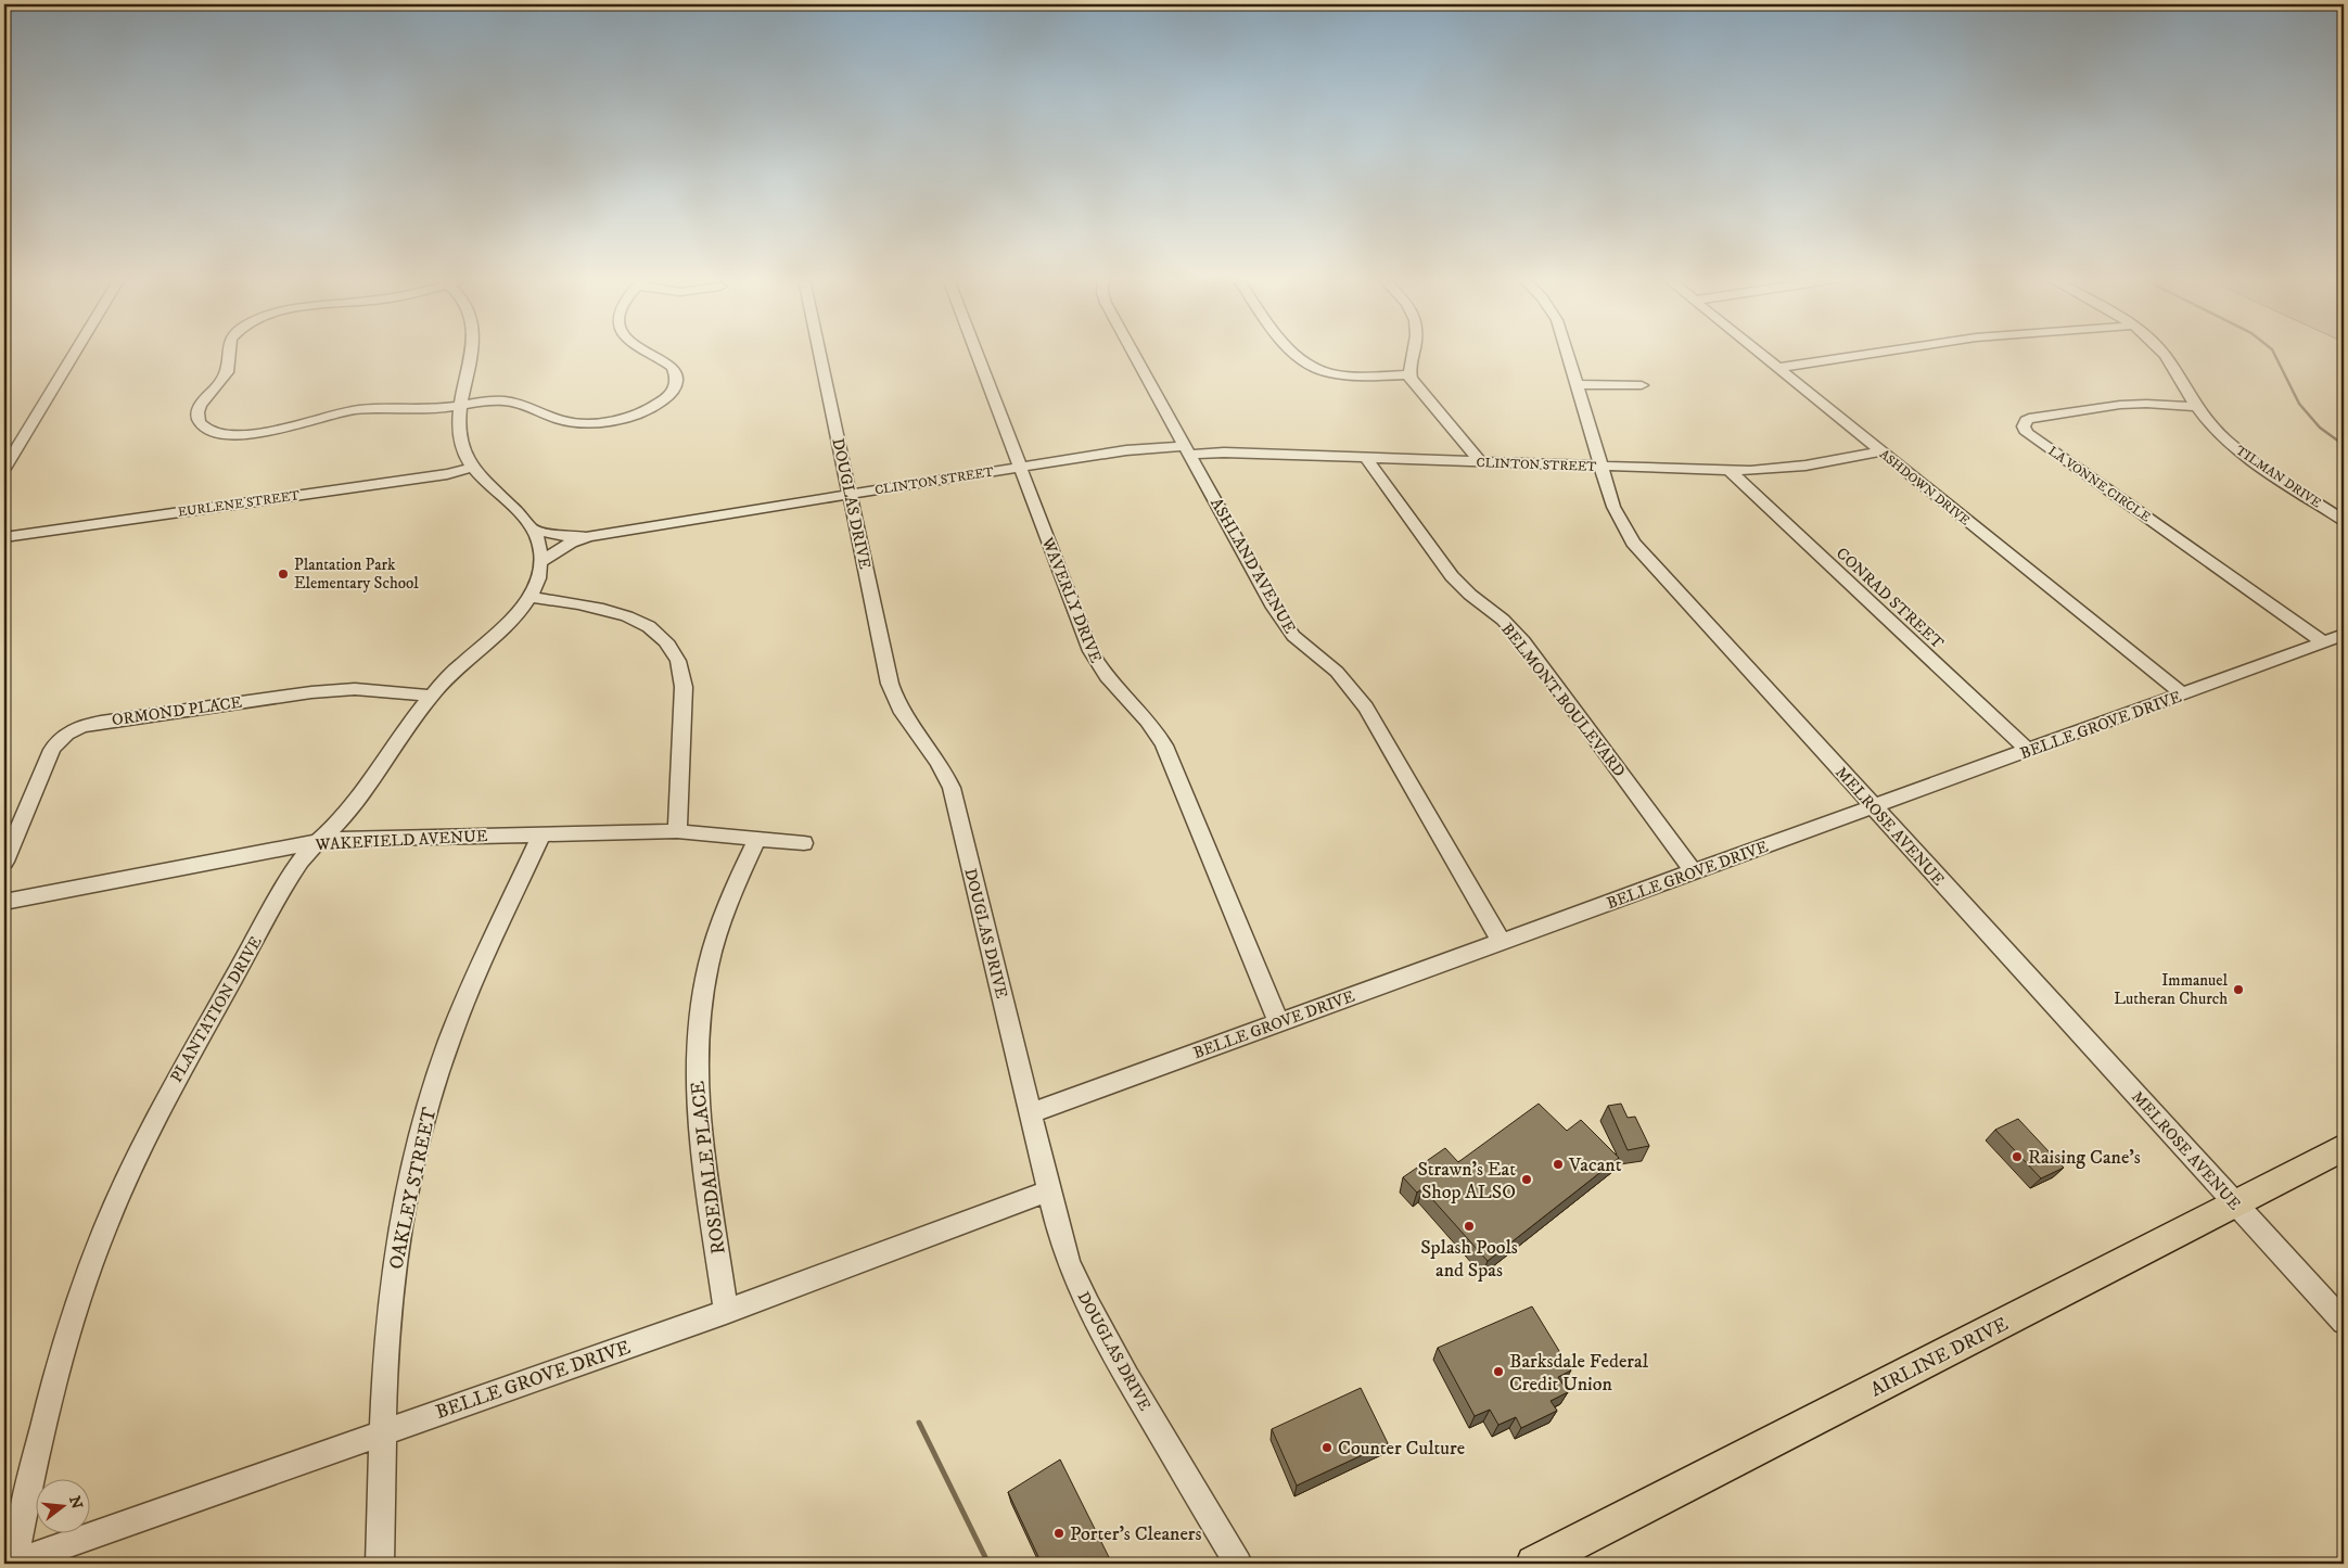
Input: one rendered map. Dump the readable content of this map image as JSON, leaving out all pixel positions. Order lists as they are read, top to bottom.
{
  "streets": {
    "main road": ["AIRLINE DRIVE"],
    "street": [
      "CLINTON STREET",
      "TILMAN DRIVE",
      "LA VONNE CIRCLE",
      "ASHDOWN DRIVE",
      "EURLENE STREET",
      "DOUGLAS DRIVE",
      "ASHLAND AVENUE",
      "CONRAD STREET",
      "WAVERLY DRIVE",
      "BELMONT BOULEVARD",
      "ORMOND PLACE",
      "BELLE GROVE DRIVE",
      "MELROSE AVENUE",
      "WAKEFIELD AVENUE",
      "PLANTATION DRIVE",
      "ROSEDALE PLACE",
      "OAKLEY STREET"
    ]
  },
  "crossings": [
    ["CLINTON STREET", "ASHDOWN DRIVE"],
    ["CLINTON STREET", "DOUGLAS DRIVE"],
    ["CLINTON STREET", "ASHLAND AVENUE"],
    ["CLINTON STREET", "CONRAD STREET"],
    ["CLINTON STREET", "WAVERLY DRIVE"],
    ["CLINTON STREET", "BELMONT BOULEVARD"],
    ["CLINTON STREET", "MELROSE AVENUE"],
    ["CLINTON STREET", "PLANTATION DRIVE"],
    ["TILMAN DRIVE", "LA VONNE CIRCLE"],
    ["LA VONNE CIRCLE", "BELLE GROVE DRIVE"],
    ["ASHDOWN DRIVE", "BELLE GROVE DRIVE"],
    ["DOUGLAS DRIVE", "BELLE GROVE DRIVE"],
    ["ASHLAND AVENUE", "BELLE GROVE DRIVE"],
    ["CONRAD STREET", "BELLE GROVE DRIVE"],
    ["WAVERLY DRIVE", "BELLE GROVE DRIVE"],
    ["BELMONT BOULEVARD", "BELLE GROVE DRIVE"],
    ["ORMOND PLACE", "PLANTATION DRIVE"],
    ["BELLE GROVE DRIVE", "MELROSE AVENUE"],
    ["BELLE GROVE DRIVE", "PLANTATION DRIVE"],
    ["BELLE GROVE DRIVE", "ROSEDALE PLACE"],
    ["BELLE GROVE DRIVE", "OAKLEY STREET"],
    ["MELROSE AVENUE", "AIRLINE DRIVE"],
    ["WAKEFIELD AVENUE", "PLANTATION DRIVE"],
    ["WAKEFIELD AVENUE", "ROSEDALE PLACE"],
    ["WAKEFIELD AVENUE", "OAKLEY STREET"]
  ],
  "places": [
    "Plantation Park Elementary School",
    "Immanuel Lutheran Church",
    "Raising Cane's",
    "Vacant",
    "Strawn's Eat Shop ALSO",
    "Splash Pools and Spas",
    "Barksdale Federal Credit Union",
    "Counter Culture",
    "Porter's Cleaners"
  ],
  "north": "right"
}
